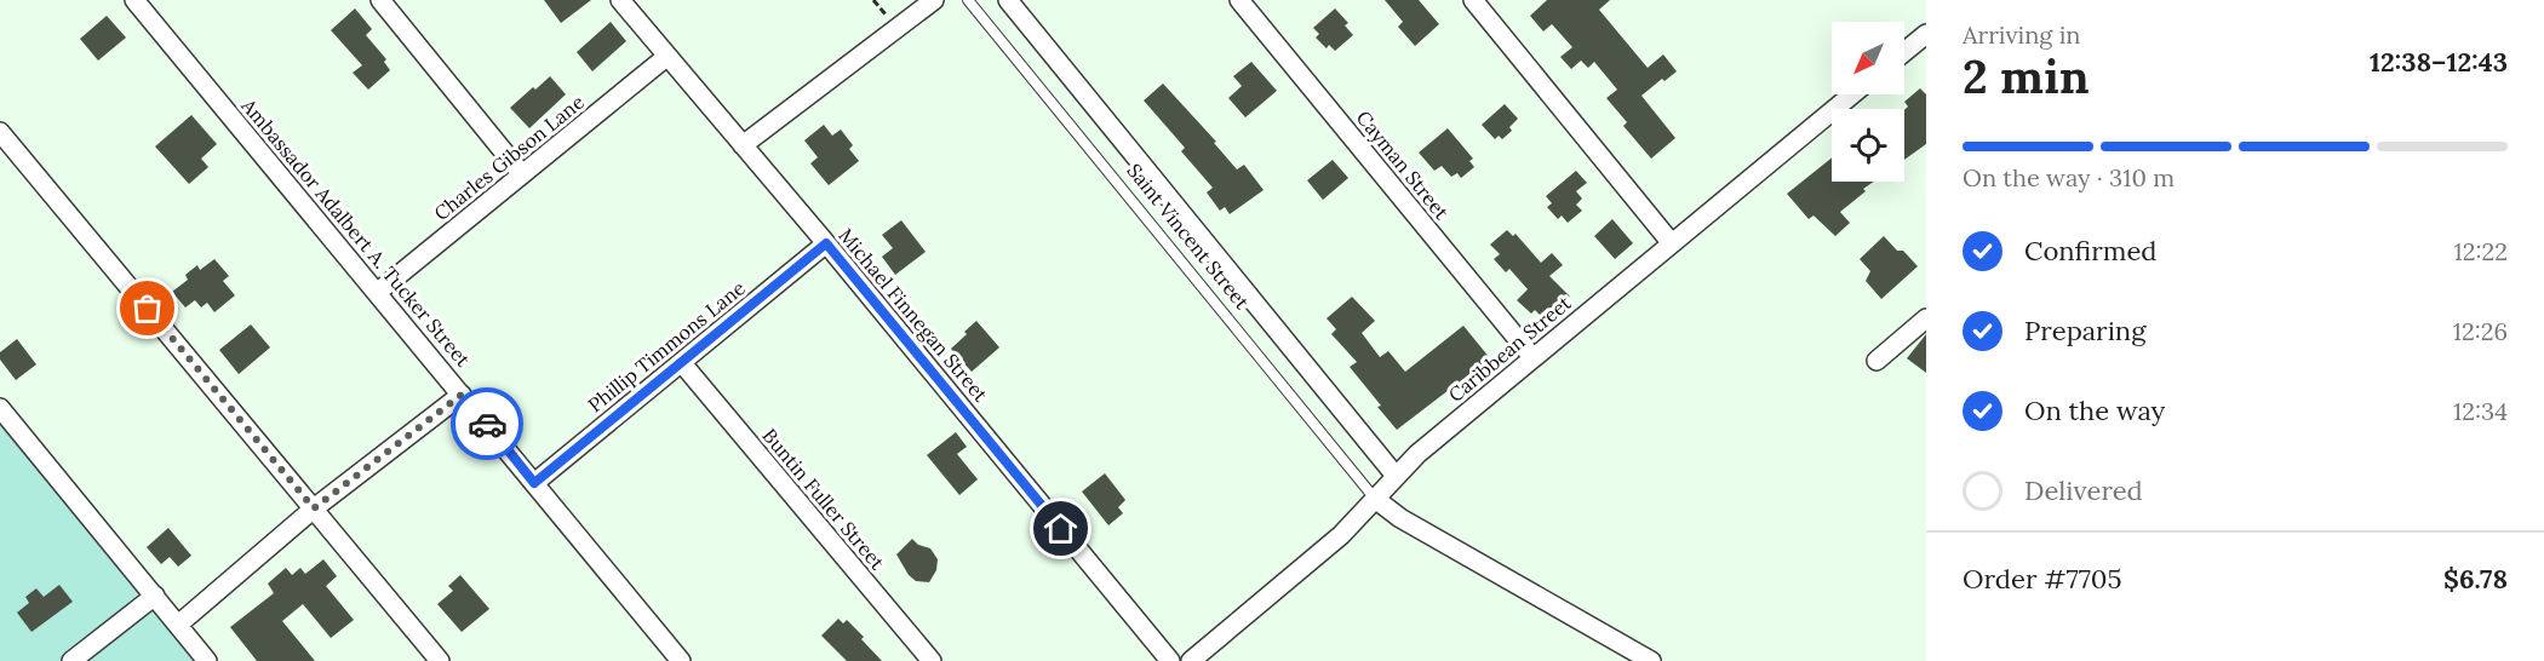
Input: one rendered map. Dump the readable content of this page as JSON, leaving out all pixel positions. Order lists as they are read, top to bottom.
{
  "streets": {
    "street": [
      "Charles Gibson Lane",
      "Cayman Street",
      "Ambassador Adalbert A. Tucker Street",
      "Saint Vincent Street",
      "Michael Finnegan Street",
      "Phillip Timmons Lane",
      "Caribbean Street",
      "Buntin Fuller Street"
    ]
  },
  "crossings": [
    ["Charles Gibson Lane", "Ambassador Adalbert A. Tucker Street"],
    ["Charles Gibson Lane", "Michael Finnegan Street"],
    ["Cayman Street", "Caribbean Street"],
    ["Ambassador Adalbert A. Tucker Street", "Phillip Timmons Lane"],
    ["Saint Vincent Street", "Caribbean Street"],
    ["Michael Finnegan Street", "Phillip Timmons Lane"],
    ["Phillip Timmons Lane", "Buntin Fuller Street"]
  ],
  "north": "bottom left",
  "page": {
    "heading": ["2 min", "Arriving in", "12:38–12:43"],
    "panel": ["Order #7705", "$6.78"],
    "bar": "On the way · 310 m",
    "list": [
      ["Confirmed", "12:22"],
      ["Preparing", "12:26"],
      ["On the way", "12:34"],
      "Delivered"
    ]
  }
}
